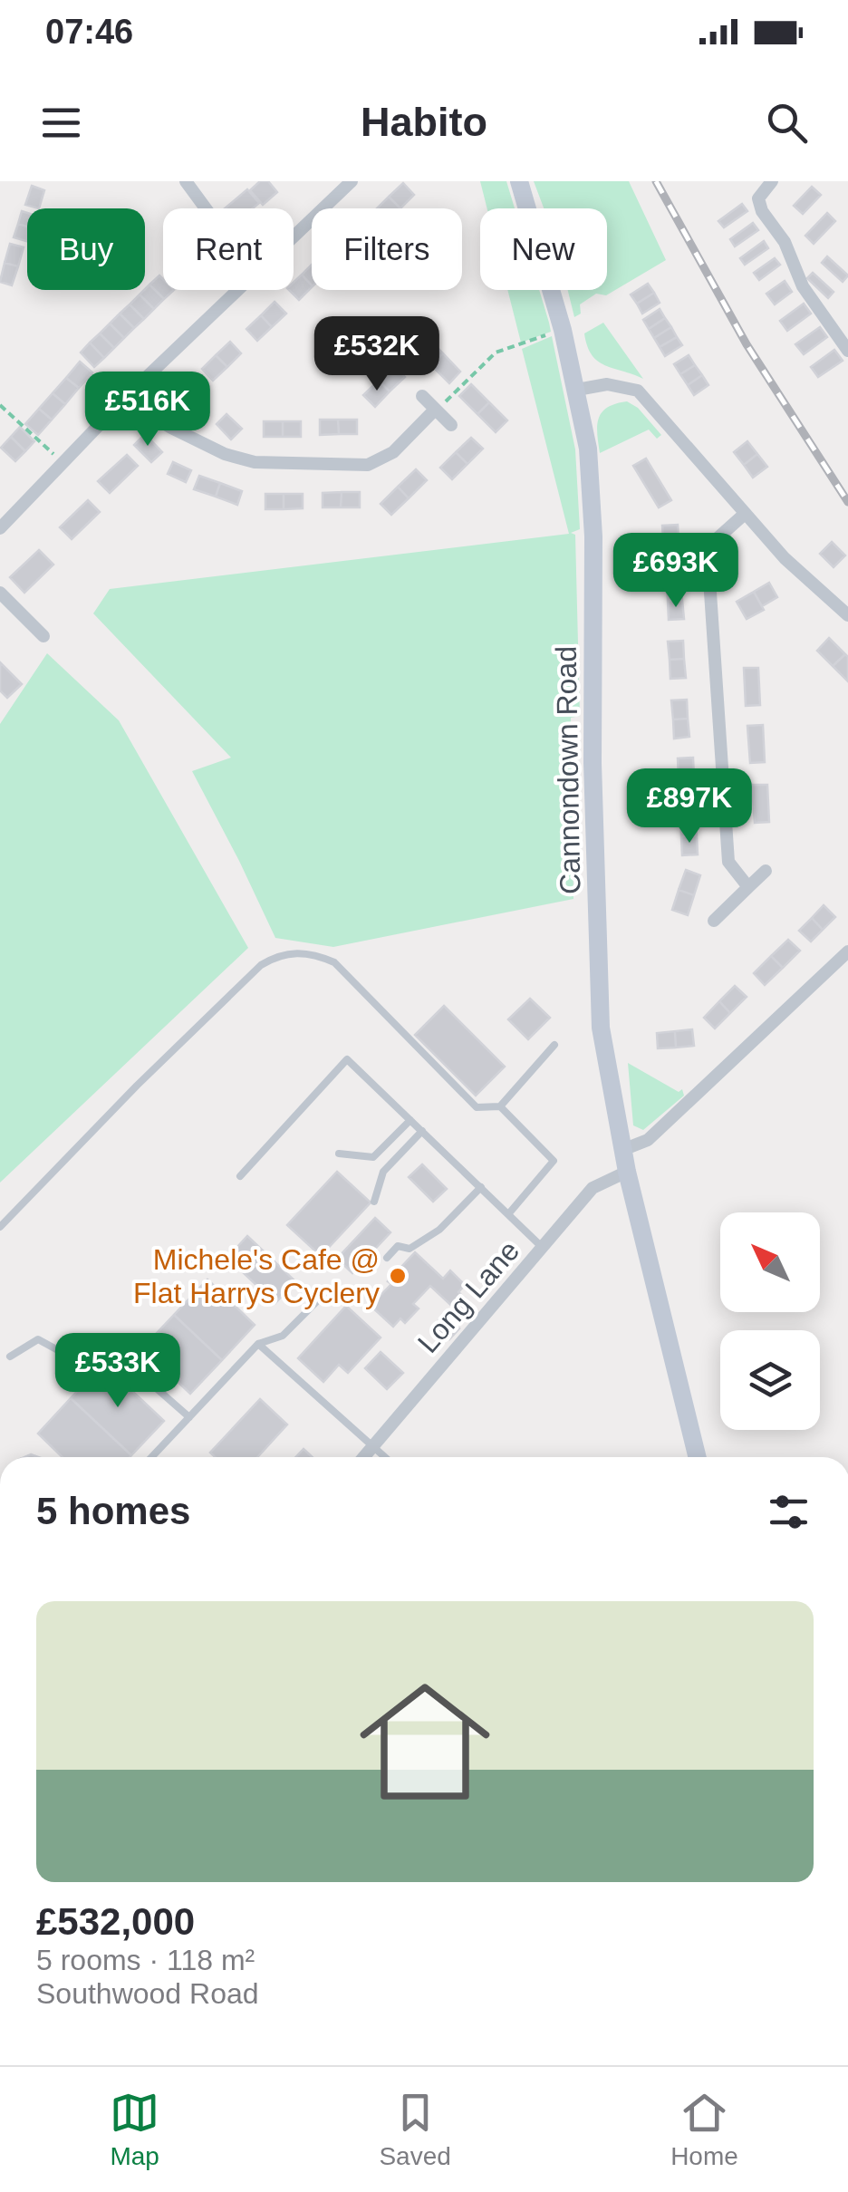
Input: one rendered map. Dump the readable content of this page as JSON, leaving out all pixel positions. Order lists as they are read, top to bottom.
{
  "streets": {
    "main road": ["Cannondown Road"],
    "street": ["Long Lane"]
  },
  "crossings": [
    ["Cannondown Road", "Long Lane"]
  ],
  "places": ["Michele's Cafe @ Flat Harrys Cyclery"],
  "north": "top left",
  "page": {
    "status": "07:46",
    "header": "Habito",
    "chip": [
      "Buy",
      "Rent",
      "Filters",
      "New"
    ],
    "price": [
      "£532K",
      "£516K",
      "£693K",
      "£897K",
      "£533K"
    ],
    "heading": "5 homes",
    "list": [
      {
        "name": "£532,000",
        "note": "5 rooms · 118 m² · Southwood Road"
      }
    ],
    "tabs": ["Map", "Saved", "Home"]
  }
}
